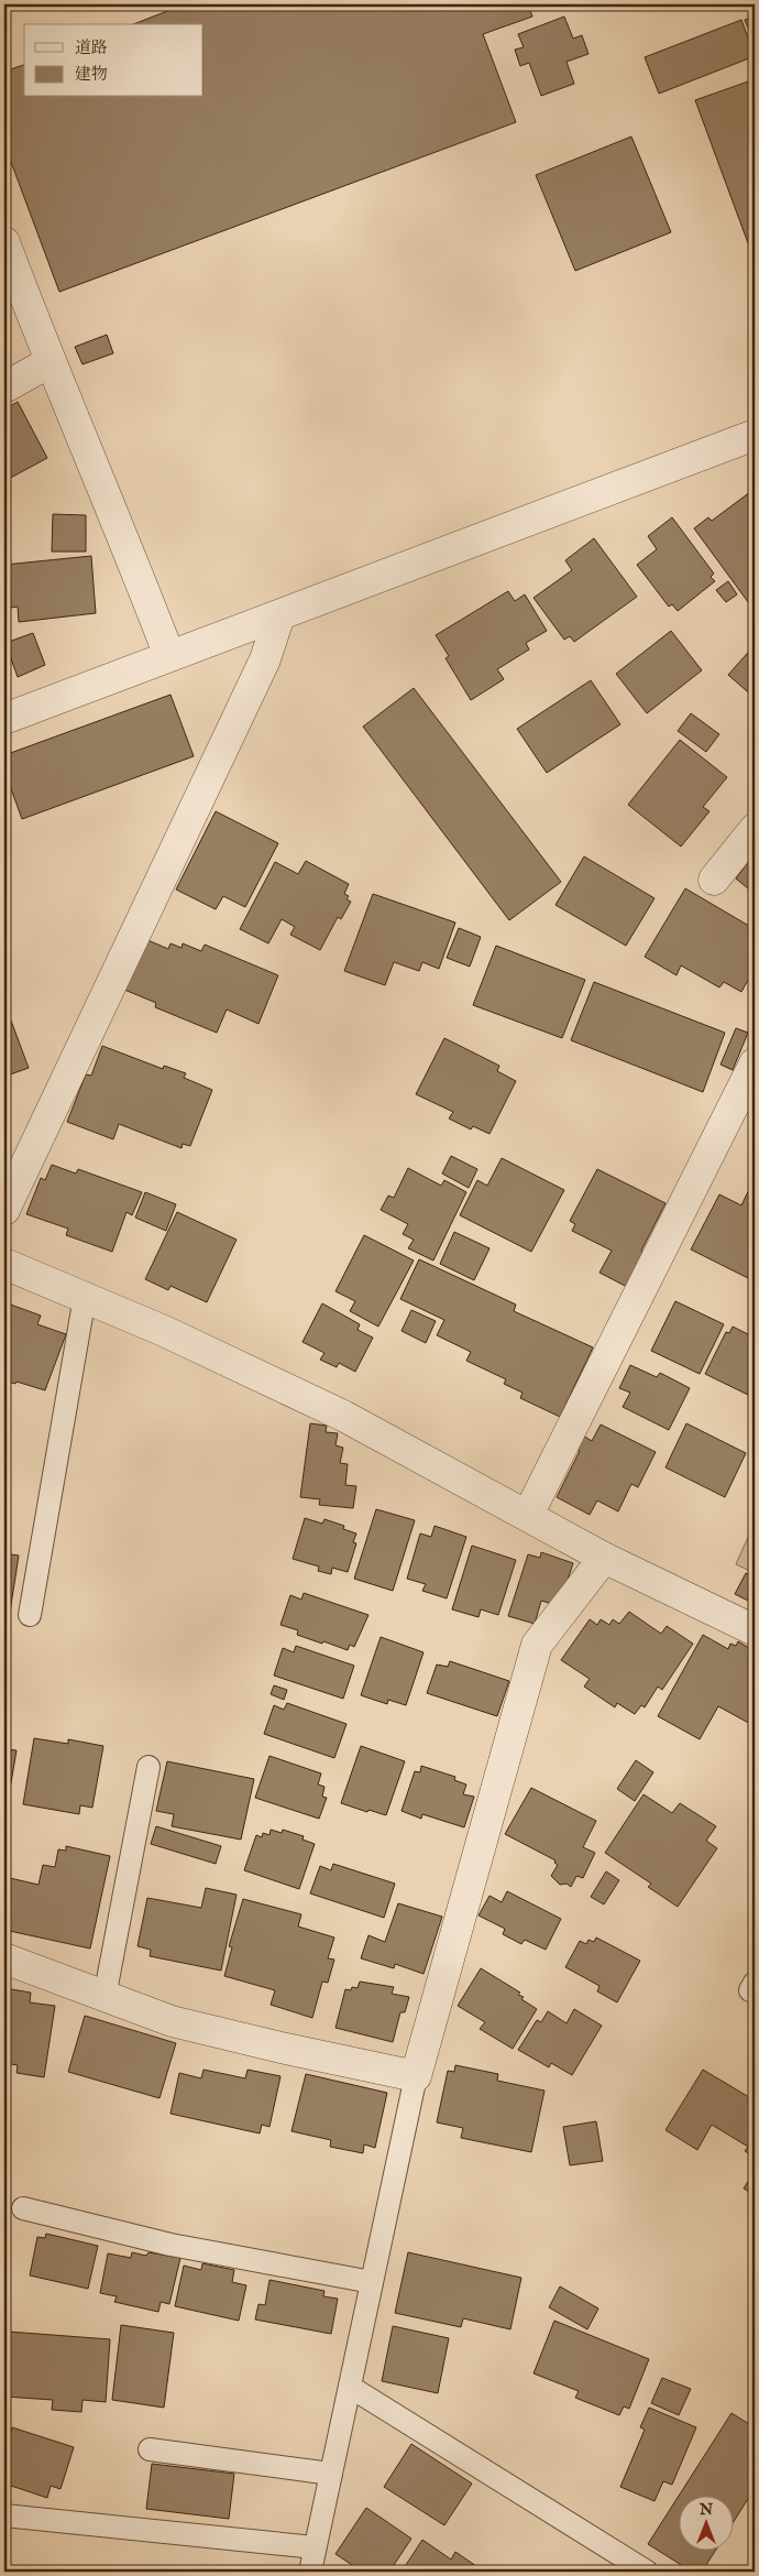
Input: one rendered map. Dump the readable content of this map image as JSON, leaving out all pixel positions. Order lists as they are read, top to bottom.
{
  "legend": ["道路", "建物"],
  "north": "top"
}
